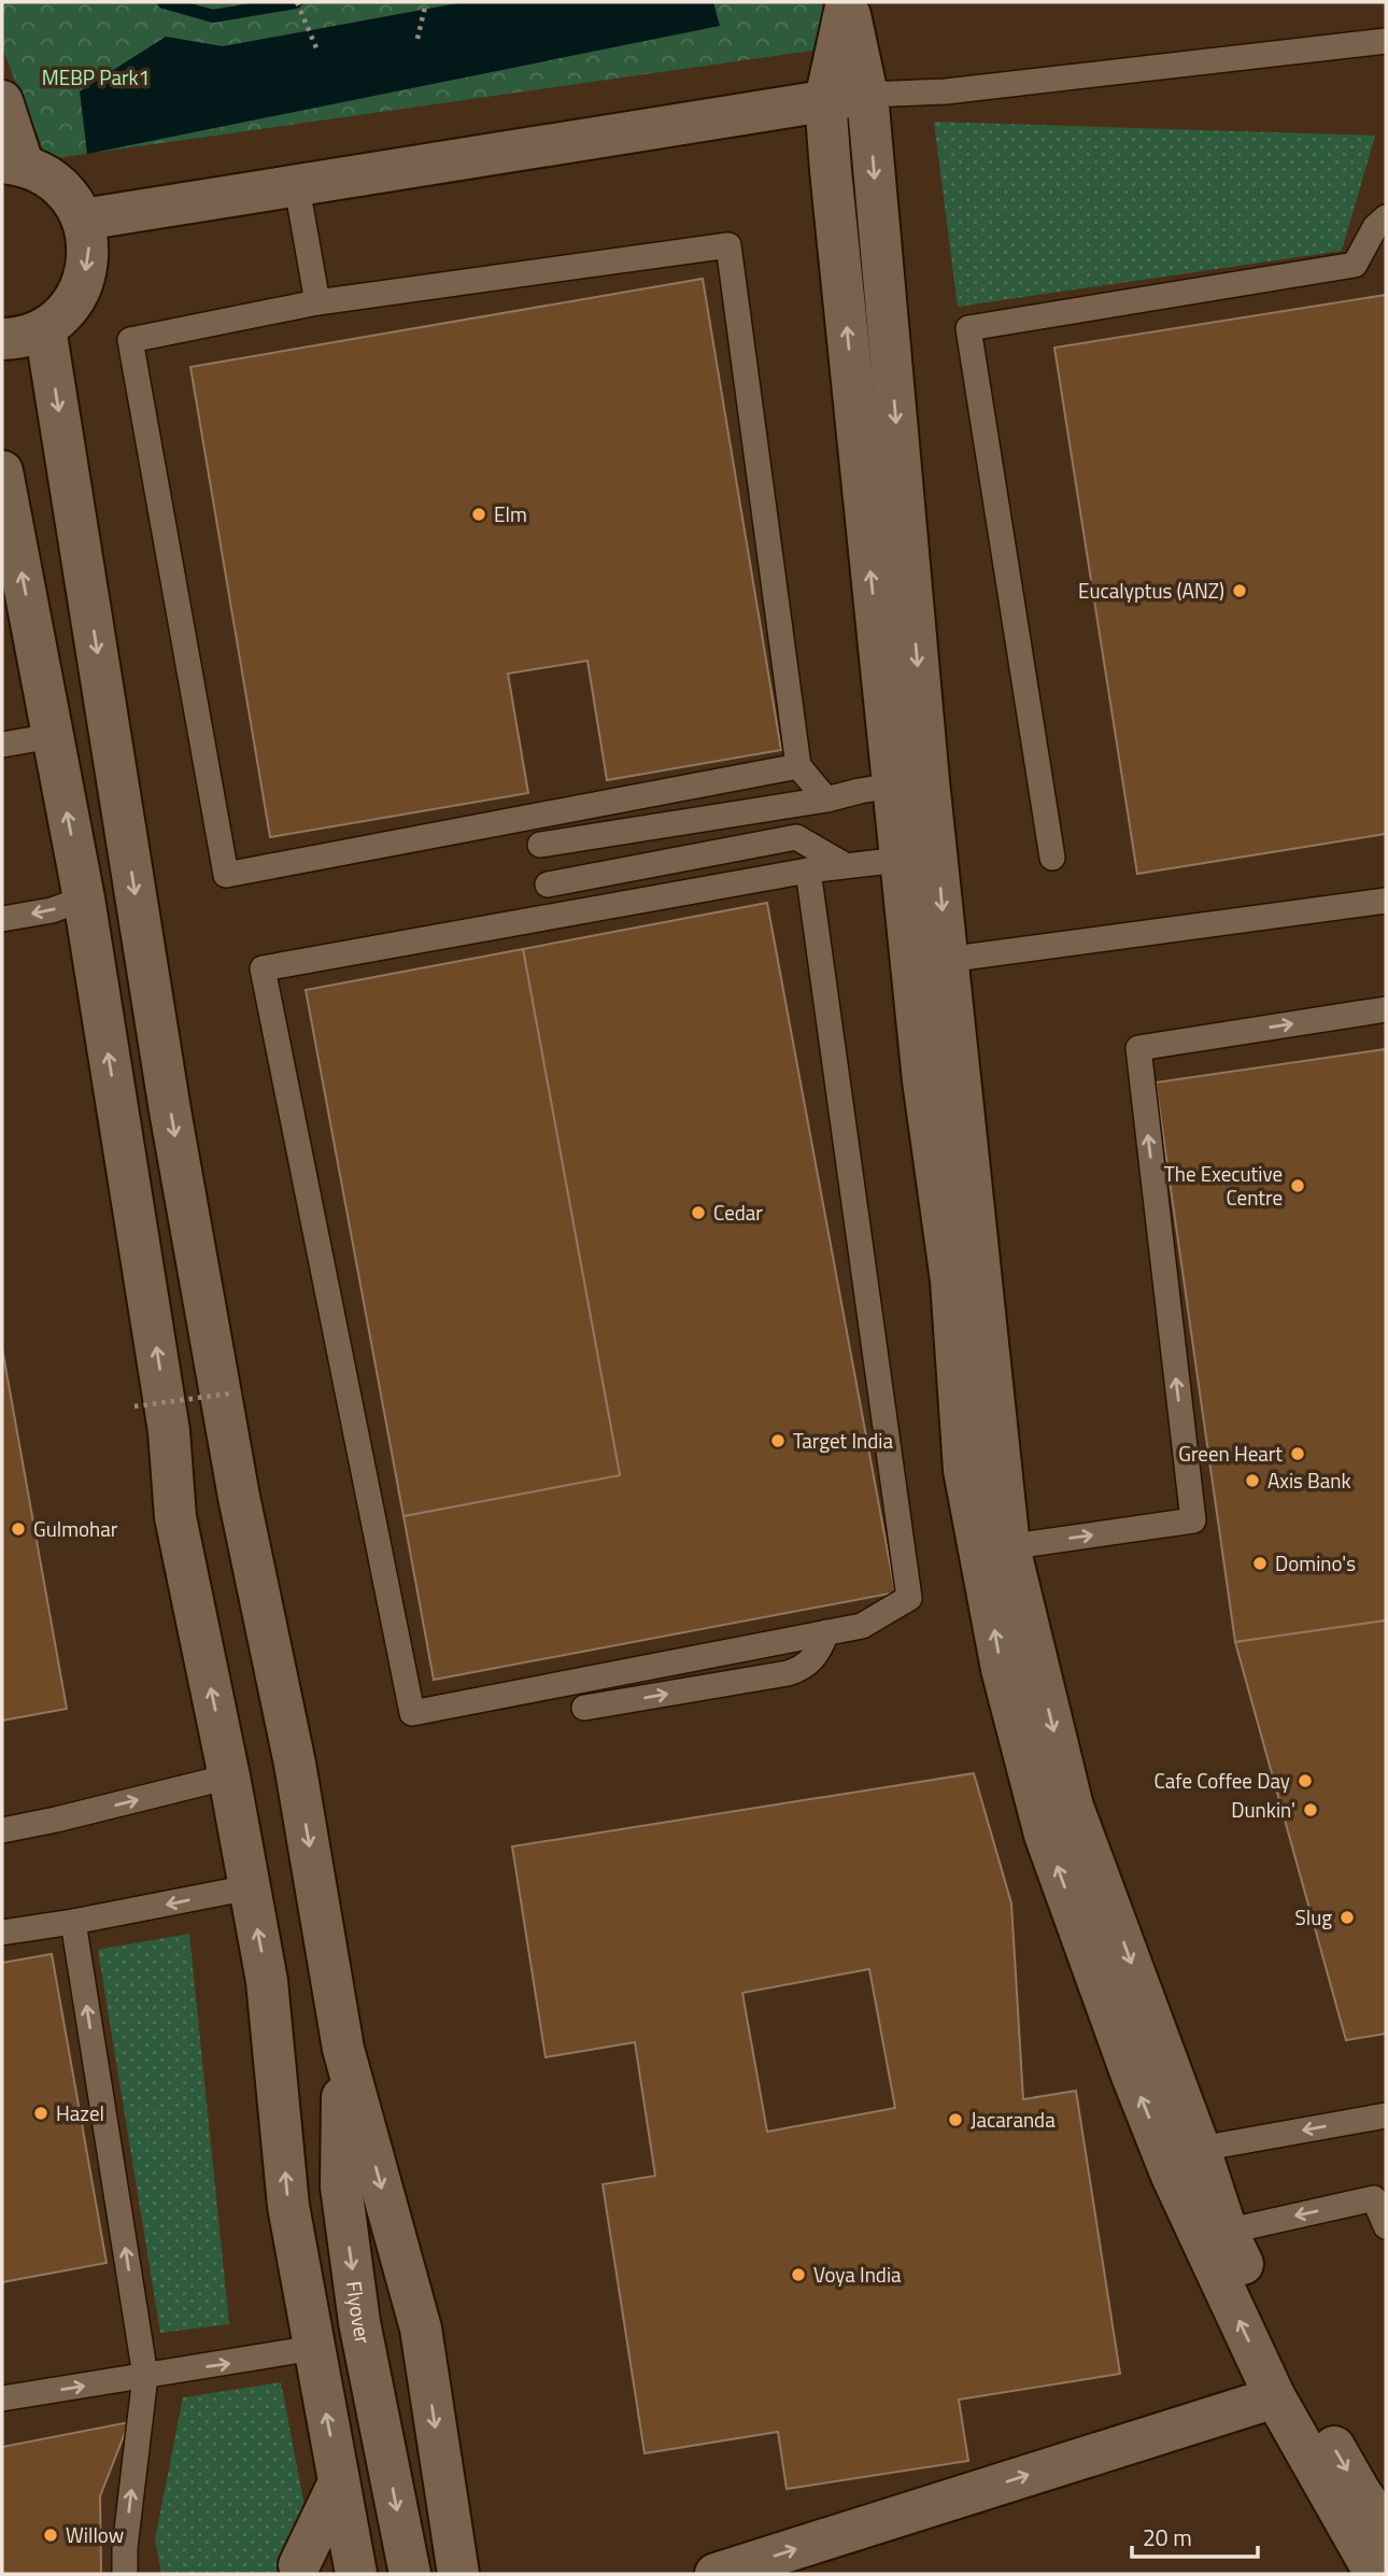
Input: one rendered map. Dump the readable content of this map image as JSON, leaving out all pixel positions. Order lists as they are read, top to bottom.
{
  "streets": {
    "street": ["Flyover"]
  },
  "parks": ["MEBP Park1"],
  "places": [
    "Elm",
    "Eucalyptus (ANZ)",
    "The Executive Centre",
    "Cedar",
    "Target India",
    "Green Heart",
    "Axis Bank",
    "Gulmohar",
    "Domino's",
    "Cafe Coffee Day",
    "Dunkin'",
    "Slug",
    "Hazel",
    "Jacaranda",
    "Voya India",
    "Willow"
  ],
  "scale_bar": "20 m"
}
